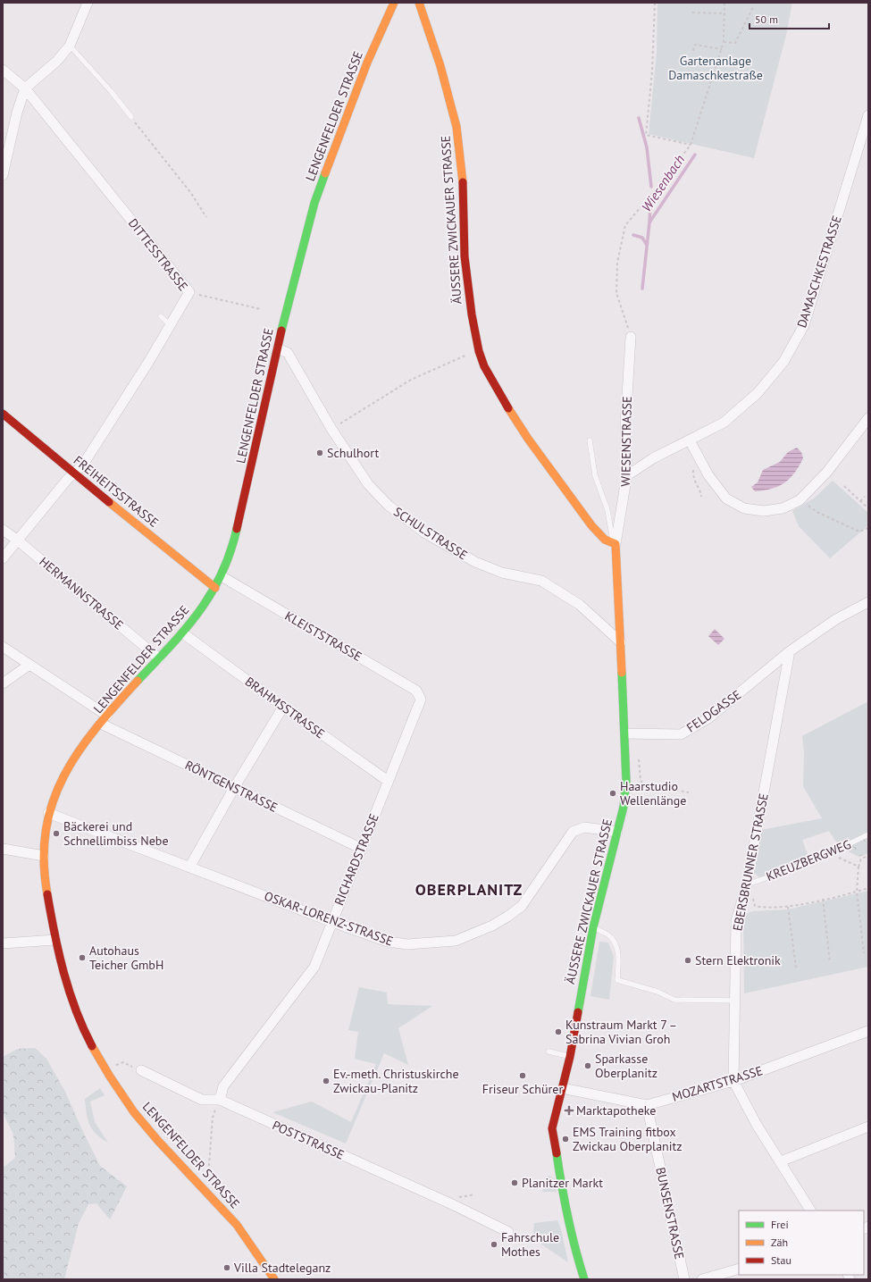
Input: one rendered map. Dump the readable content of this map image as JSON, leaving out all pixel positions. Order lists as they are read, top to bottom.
{
  "streets": {
    "street": [
      "LENGENFELDER STRASSE",
      "ÄUSSERE ZWICKAUER STRASSE",
      "DITTESSTRASSE",
      "DAMASCHKESTRASSE",
      "WIESENSTRASSE",
      "FREIHEITSSTRASSE",
      "SCHULSTRASSE",
      "HERMANNSTRASSE",
      "KLEISTSTRASSE",
      "BRAHMSSTRASSE",
      "FELDGASSE",
      "RÖNTGENSTRASSE",
      "RICHARDSTRASSE",
      "EBERSBRUNNER STRASSE",
      "OSKAR-LORENZ-STRASSE",
      "MOZARTSTRASSE",
      "POSTSTRASSE",
      "BUNSENSTRASSE"
    ],
    "lane": ["KREUZBERGWEG"]
  },
  "crossings": [
    ["LENGENFELDER STRASSE", "FREIHEITSSTRASSE"],
    ["LENGENFELDER STRASSE", "SCHULSTRASSE"],
    ["LENGENFELDER STRASSE", "HERMANNSTRASSE"],
    ["LENGENFELDER STRASSE", "KLEISTSTRASSE"],
    ["LENGENFELDER STRASSE", "BRAHMSSTRASSE"],
    ["LENGENFELDER STRASSE", "RÖNTGENSTRASSE"],
    ["LENGENFELDER STRASSE", "OSKAR-LORENZ-STRASSE"],
    ["ÄUSSERE ZWICKAUER STRASSE", "WIESENSTRASSE"],
    ["ÄUSSERE ZWICKAUER STRASSE", "SCHULSTRASSE"],
    ["ÄUSSERE ZWICKAUER STRASSE", "FELDGASSE"],
    ["ÄUSSERE ZWICKAUER STRASSE", "OSKAR-LORENZ-STRASSE"],
    ["ÄUSSERE ZWICKAUER STRASSE", "MOZARTSTRASSE"],
    ["DITTESSTRASSE", "FREIHEITSSTRASSE"],
    ["DITTESSTRASSE", "HERMANNSTRASSE"],
    ["DAMASCHKESTRASSE", "WIESENSTRASSE"],
    ["KLEISTSTRASSE", "RICHARDSTRASSE"],
    ["BRAHMSSTRASSE", "RICHARDSTRASSE"],
    ["FELDGASSE", "EBERSBRUNNER STRASSE"],
    ["RÖNTGENSTRASSE", "RICHARDSTRASSE"],
    ["RICHARDSTRASSE", "OSKAR-LORENZ-STRASSE"],
    ["RICHARDSTRASSE", "POSTSTRASSE"],
    ["KREUZBERGWEG", "EBERSBRUNNER STRASSE"],
    ["EBERSBRUNNER STRASSE", "MOZARTSTRASSE"],
    ["MOZARTSTRASSE", "BUNSENSTRASSE"]
  ],
  "districts": ["OBERPLANITZ"],
  "water": ["Wiesenbach"],
  "parks": ["Gartenanlage Damaschkestraße"],
  "places": {
    "other": [
      "Schulhort",
      "Haarstudio Wellenlänge",
      "Bäckerei und Schnellimbiss Nebe",
      "Autohaus Teicher GmbH",
      "Stern Elektronik",
      "Kunstraum Markt 7 – Sabrina Vivian Groh",
      "Sparkasse Oberplanitz",
      "Friseur Schürer",
      "Ev.-meth. Christuskirche Zwickau-Planitz",
      "EMS Training fitbox Zwickau Oberplanitz",
      "Planitzer Markt",
      "Fahrschule Mothes",
      "Villa Stadteleganz"
    ],
    "health": ["Marktapotheke"]
  },
  "legend": ["Frei", "Zäh", "Stau"],
  "scale_bar": "50 m"
}
